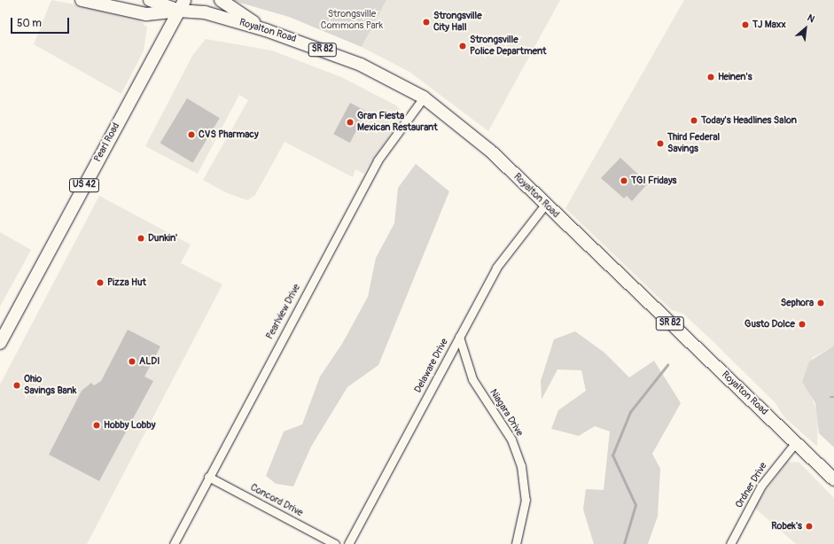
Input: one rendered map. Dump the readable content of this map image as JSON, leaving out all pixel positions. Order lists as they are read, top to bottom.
{
  "streets": {
    "main road": [
      "Royalton Road",
      "SR 82",
      "Pearl Road",
      "US 42"
    ],
    "street": [
      "Pearlview Drive",
      "Delaware Drive",
      "Niagara Drive",
      "Ordner Drive",
      "Concord Drive"
    ]
  },
  "crossings": [
    ["Royalton Road", "Pearl Road"],
    ["Royalton Road", "Pearlview Drive"],
    ["Royalton Road", "Delaware Drive"],
    ["Royalton Road", "Ordner Drive"],
    ["Pearlview Drive", "Concord Drive"],
    ["Delaware Drive", "Niagara Drive"]
  ],
  "parks": ["Strongsville Commons Park"],
  "places": [
    "Strongsville City Hall",
    "TJ Maxx",
    "Strongsville Police Department",
    "Heinen's",
    "Today's Headlines Salon",
    "Gran Fiesta Mexican Restaurant",
    "CVS Pharmacy",
    "Third Federal Savings",
    "TGI Fridays",
    "Dunkin'",
    "Pizza Hut",
    "Sephora",
    "Gusto Dolce",
    "ALDI",
    "Ohio Savings Bank",
    "Hobby Lobby",
    "Robek's"
  ],
  "scale_bar": "50 m",
  "north": "top right"
}
